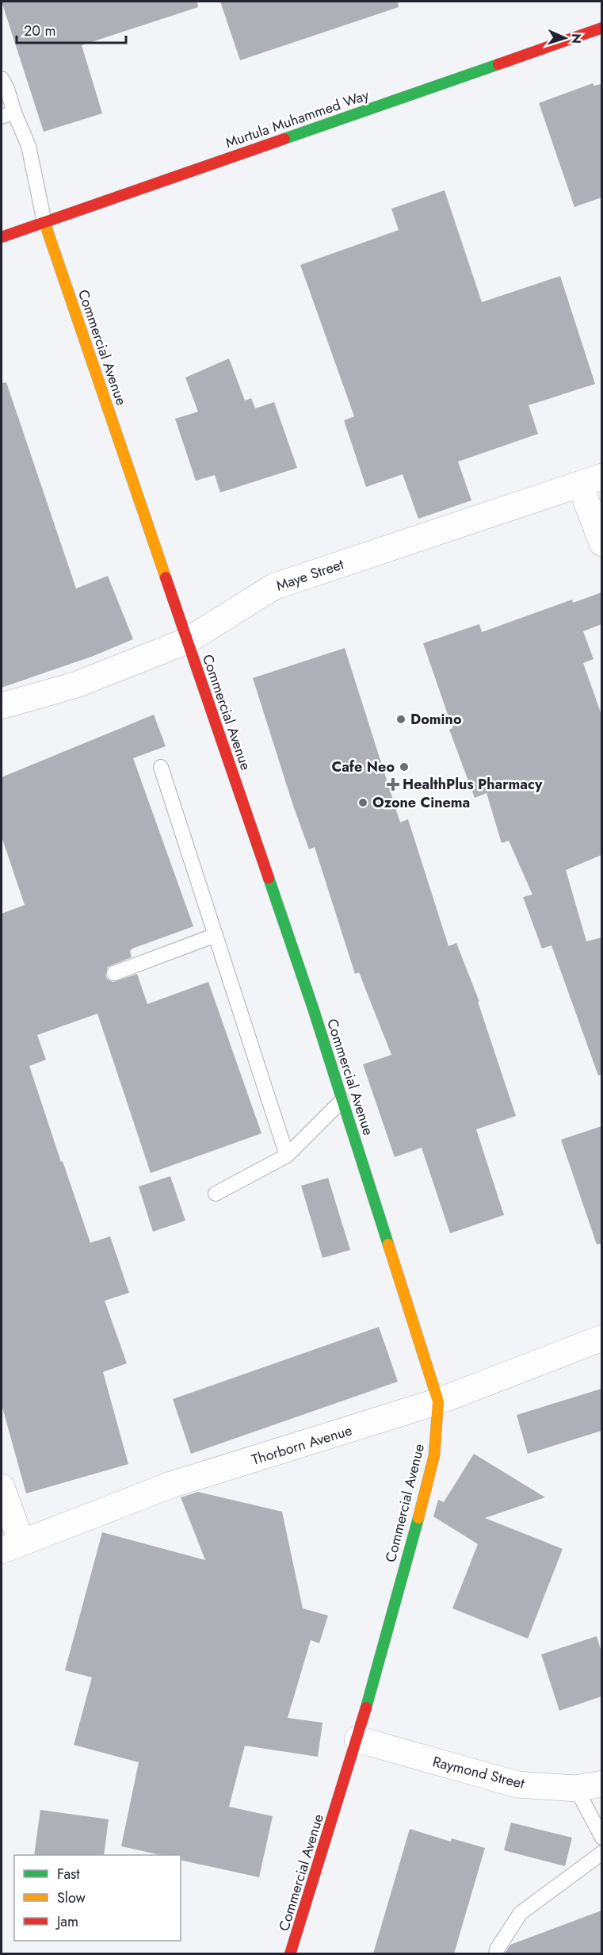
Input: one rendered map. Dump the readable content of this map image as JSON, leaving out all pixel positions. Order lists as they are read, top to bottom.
{
  "streets": {
    "street": [
      "Murtula Muhammed Way",
      "Commercial Avenue",
      "Maye Street",
      "Thorborn Avenue",
      "Raymond Street"
    ]
  },
  "crossings": [
    ["Murtula Muhammed Way", "Commercial Avenue"],
    ["Commercial Avenue", "Maye Street"],
    ["Commercial Avenue", "Thorborn Avenue"],
    ["Commercial Avenue", "Raymond Street"]
  ],
  "places": {
    "other": ["Domino", "Cafe Neo", "Ozone Cinema"],
    "health": ["HealthPlus Pharmacy"]
  },
  "legend": ["Fast", "Slow", "Jam"],
  "scale_bar": "20 m",
  "north": "right"
}
